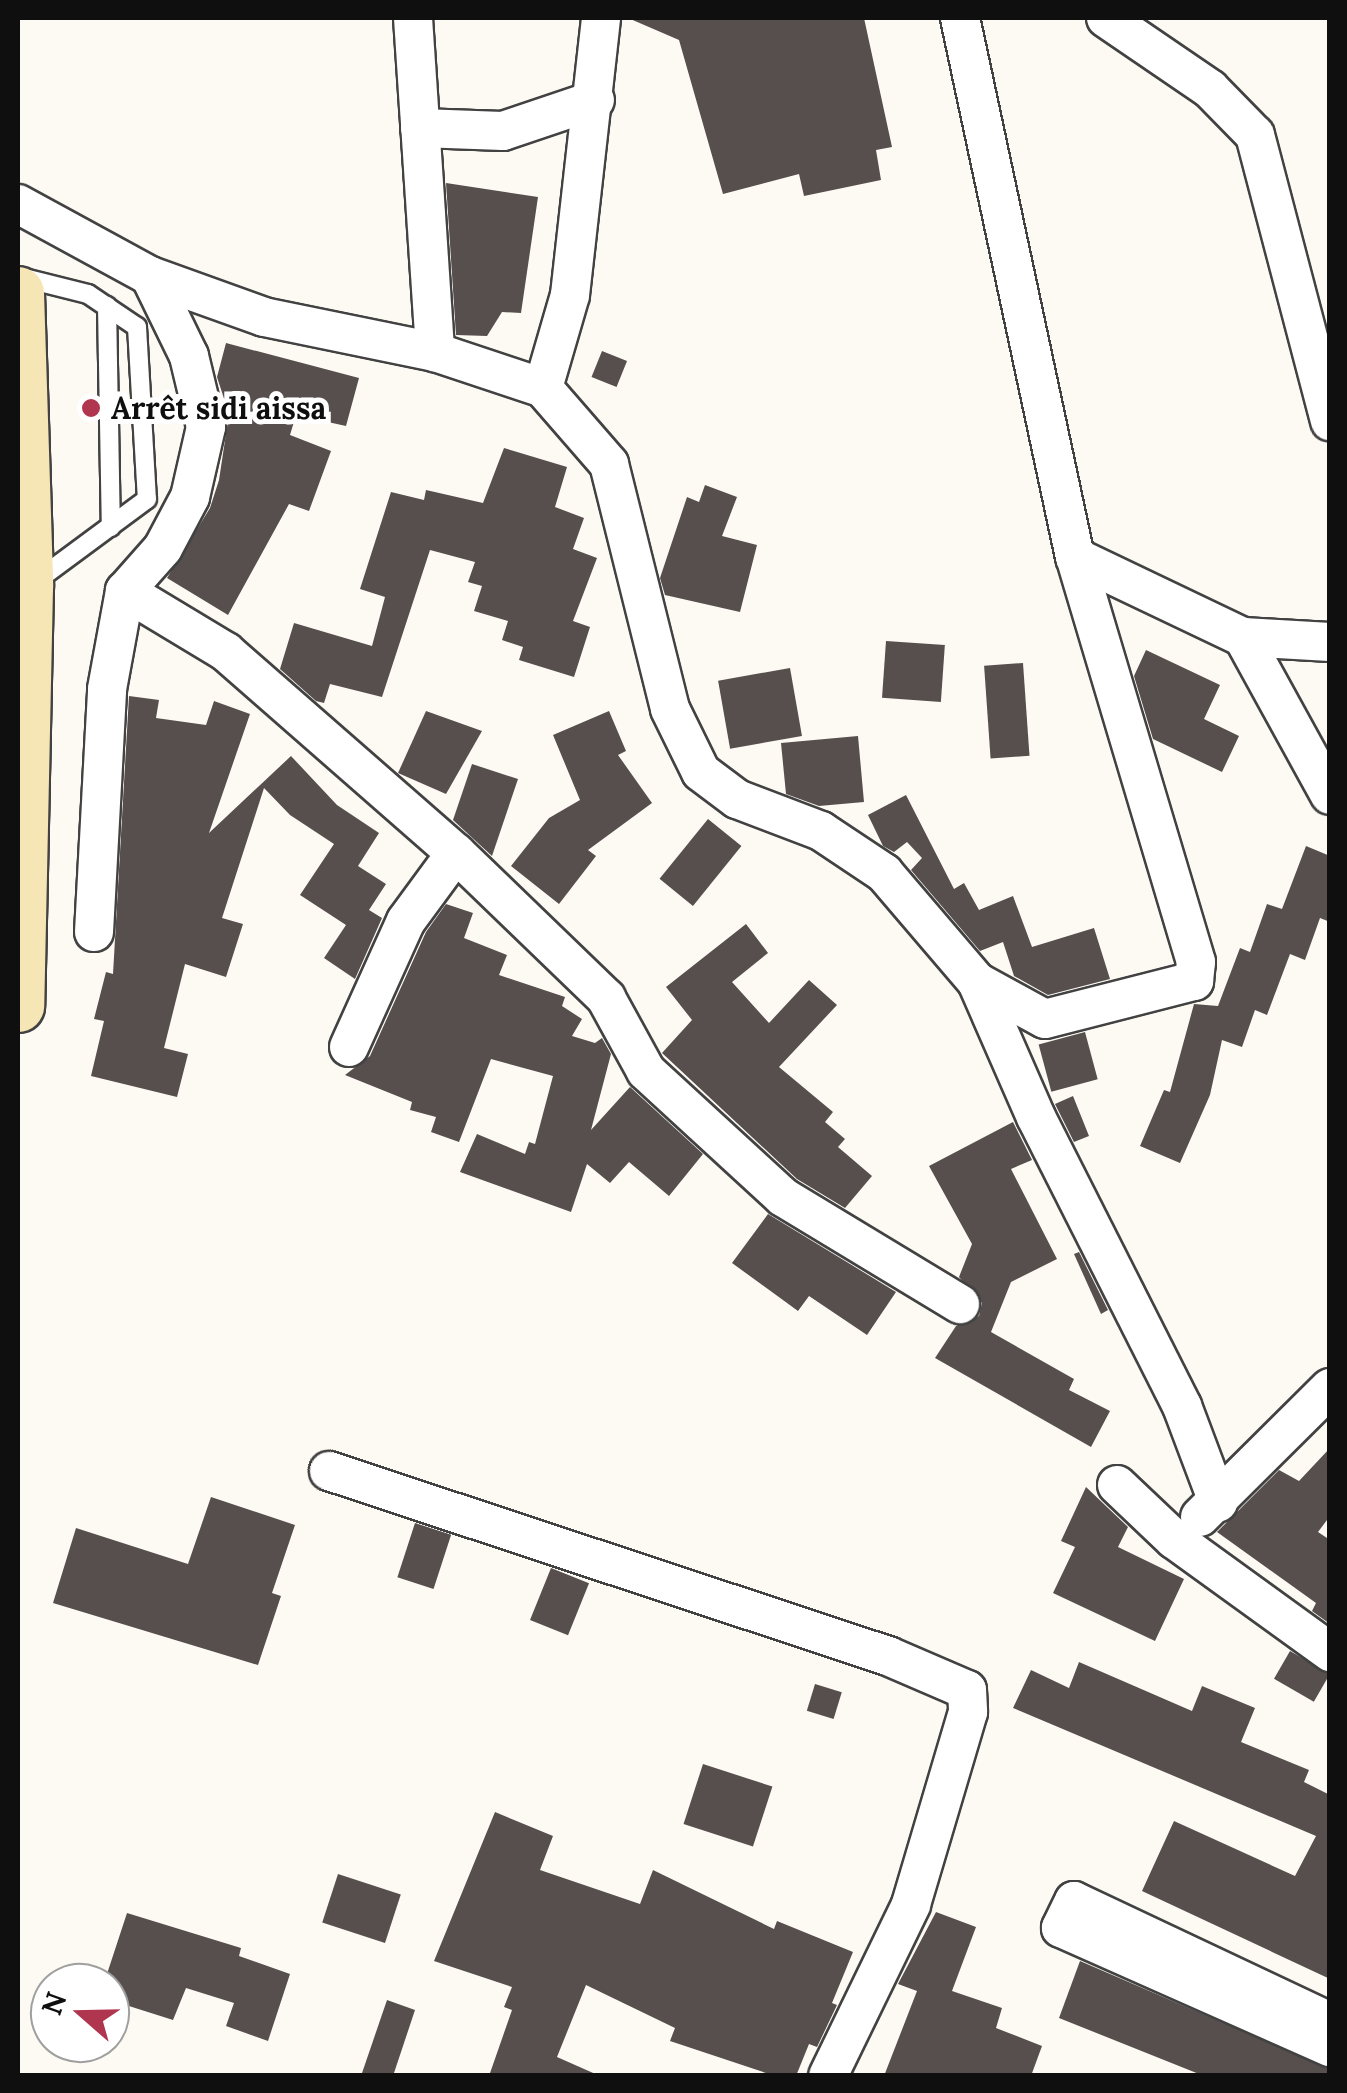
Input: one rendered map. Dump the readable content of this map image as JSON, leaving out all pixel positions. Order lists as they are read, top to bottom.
{
  "places": ["Arrêt sidi aissa"],
  "north": "left"
}
